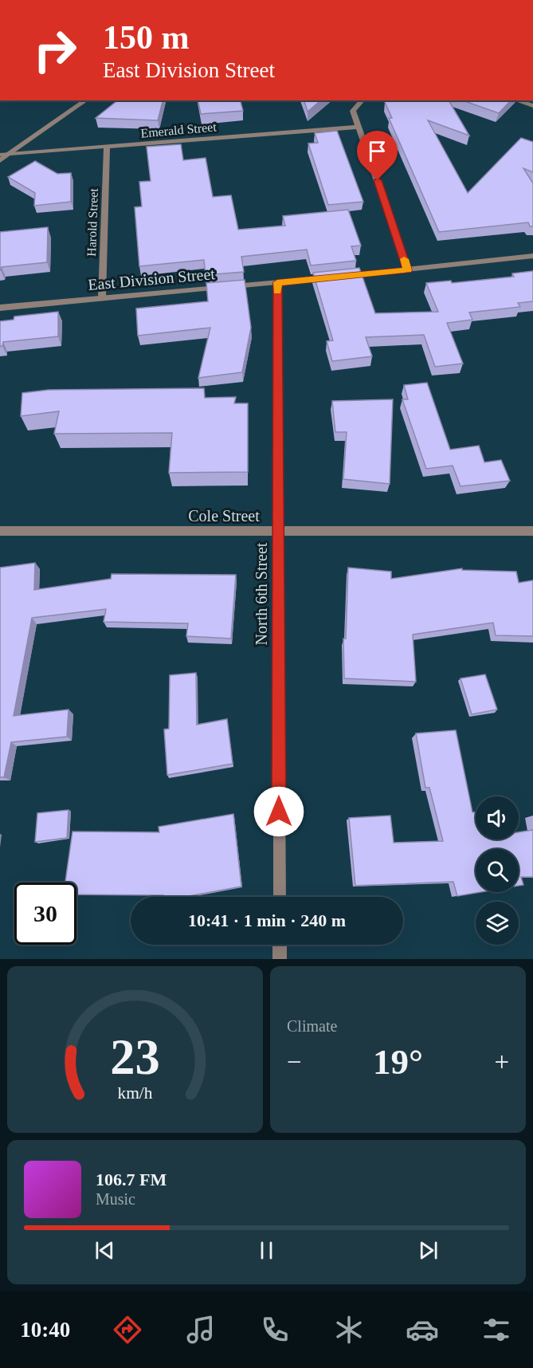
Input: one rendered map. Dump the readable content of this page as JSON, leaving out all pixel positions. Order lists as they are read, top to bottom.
{
  "streets": {
    "street": [
      "Emerald Street",
      "Harold Street",
      "East Division Street",
      "Cole Street",
      "North 6th Street"
    ]
  },
  "crossings": [
    ["Emerald Street", "Harold Street"],
    ["Harold Street", "East Division Street"],
    ["East Division Street", "North 6th Street"],
    ["Cole Street", "North 6th Street"]
  ],
  "page": {
    "turn": ["150 m", "East Division Street"],
    "limit": "30",
    "trip": "10:41 · 1 min · 240 m",
    "tile": "Climate",
    "heat": ["−", "19°", "+"],
    "song": ["106.7 FM", "Music"],
    "tabs": "10:40",
    "gauge": ["23", "km/h"]
  }
}
